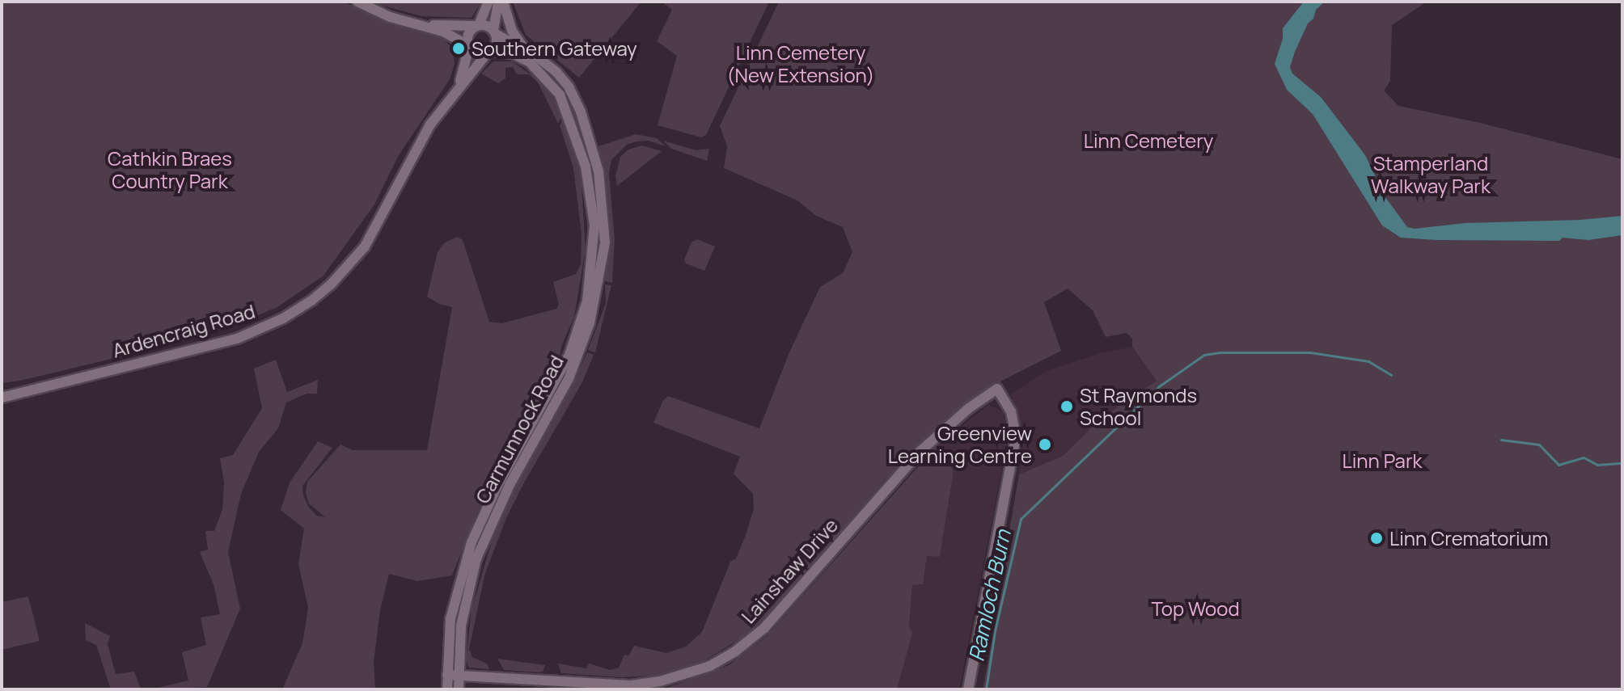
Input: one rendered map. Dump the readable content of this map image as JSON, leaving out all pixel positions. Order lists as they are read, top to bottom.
{
  "streets": {
    "street": ["Ardencraig Road", "Carmunnock Road", "Lainshaw Drive"]
  },
  "crossings": [
    ["Ardencraig Road", "Carmunnock Road"],
    ["Carmunnock Road", "Lainshaw Drive"]
  ],
  "water": ["Ramloch Burn"],
  "parks": [
    "Linn Cemetery (New Extension)",
    "Linn Cemetery",
    "Cathkin Braes Country Park",
    "Stamperland Walkway Park",
    "Linn Park",
    "Top Wood"
  ],
  "places": [
    "Southern Gateway",
    "St Raymonds School",
    "Greenview Learning Centre",
    "Linn Crematorium"
  ]
}
